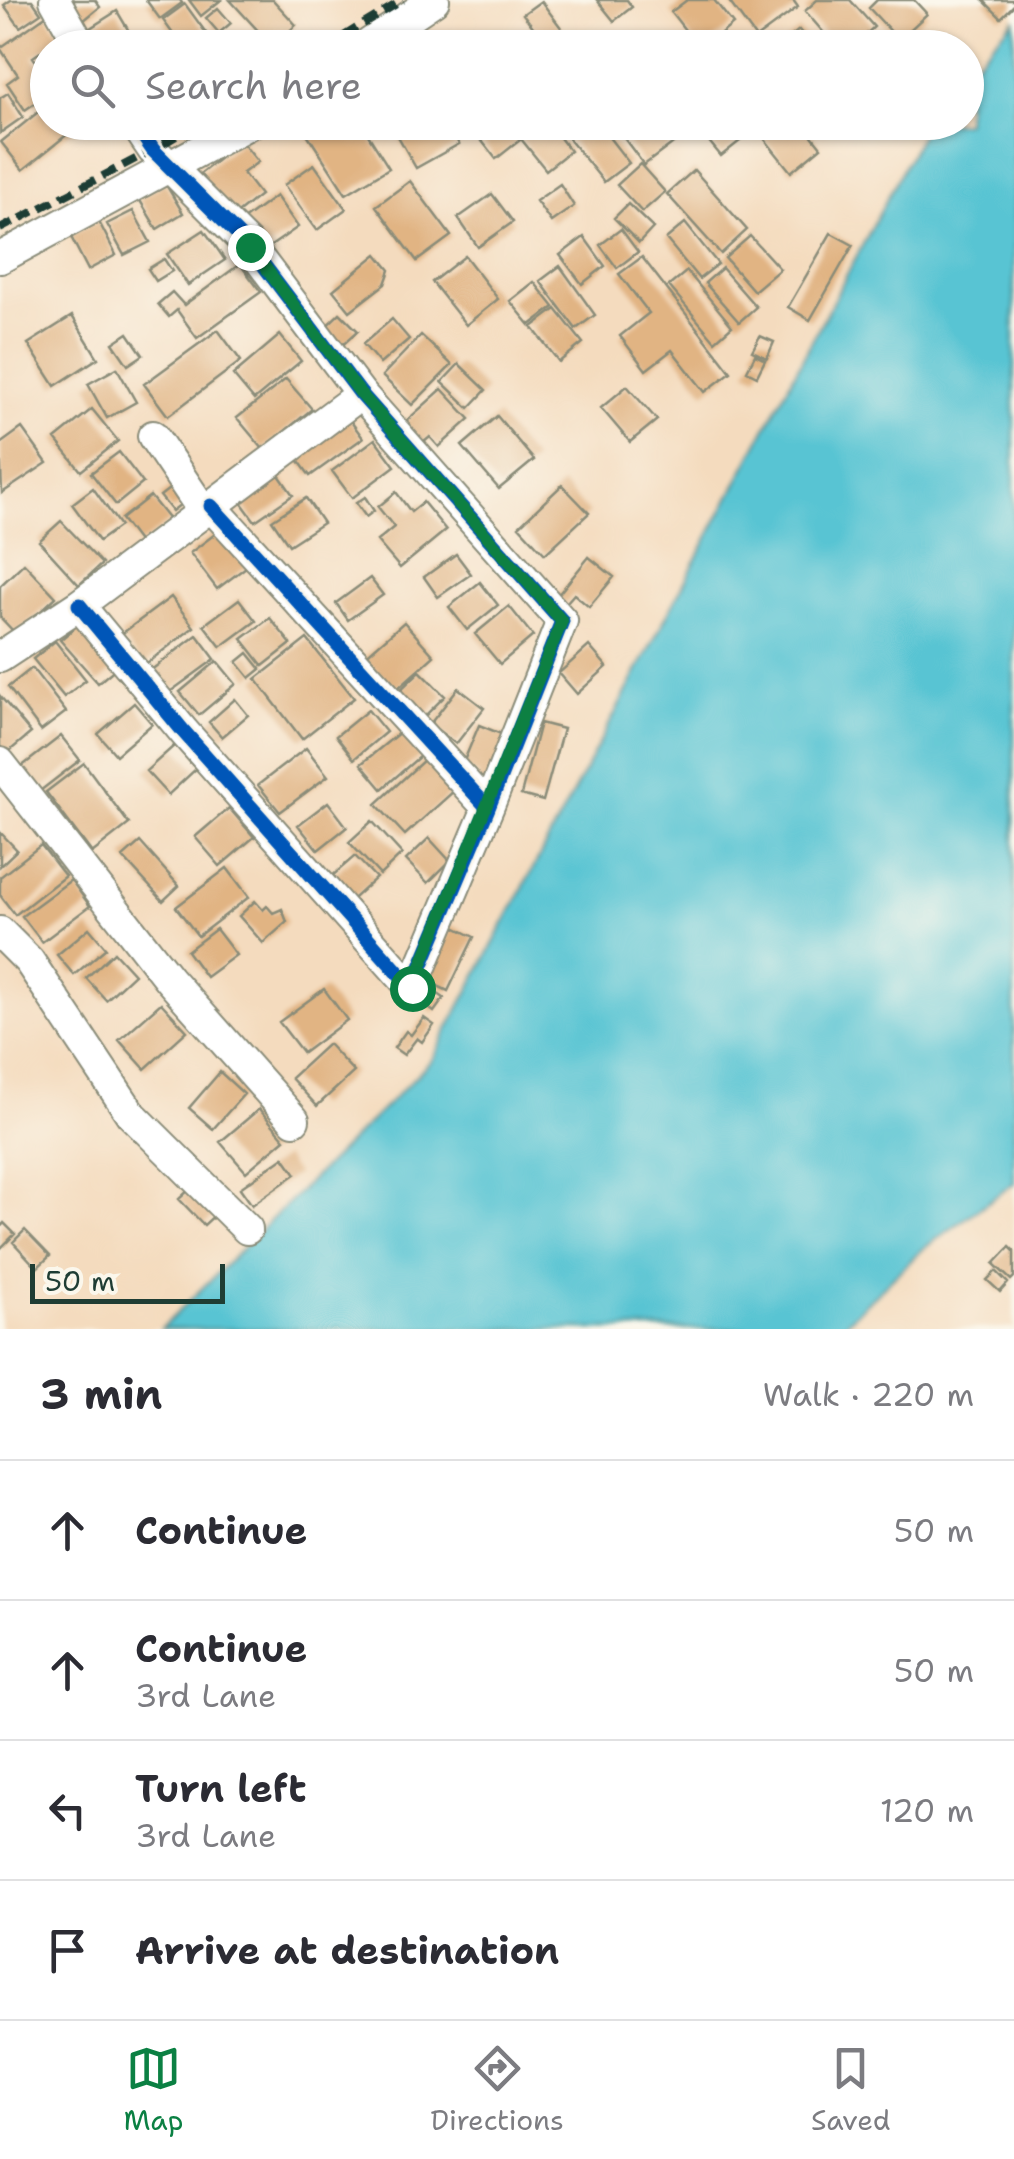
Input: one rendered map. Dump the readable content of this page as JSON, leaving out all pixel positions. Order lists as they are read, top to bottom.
{
  "scale_bar": "50 m",
  "page": {
    "search": "Search here",
    "scale": "50 m",
    "heading": ["3 min", "Walk · 220 m"],
    "list": [
      ["Continue", "50 m"],
      ["Continue", "3rd Lane", "50 m"],
      ["Turn left", "3rd Lane", "120 m"],
      "Arrive at destination"
    ],
    "nav": ["Map", "Directions", "Saved"]
  }
}
